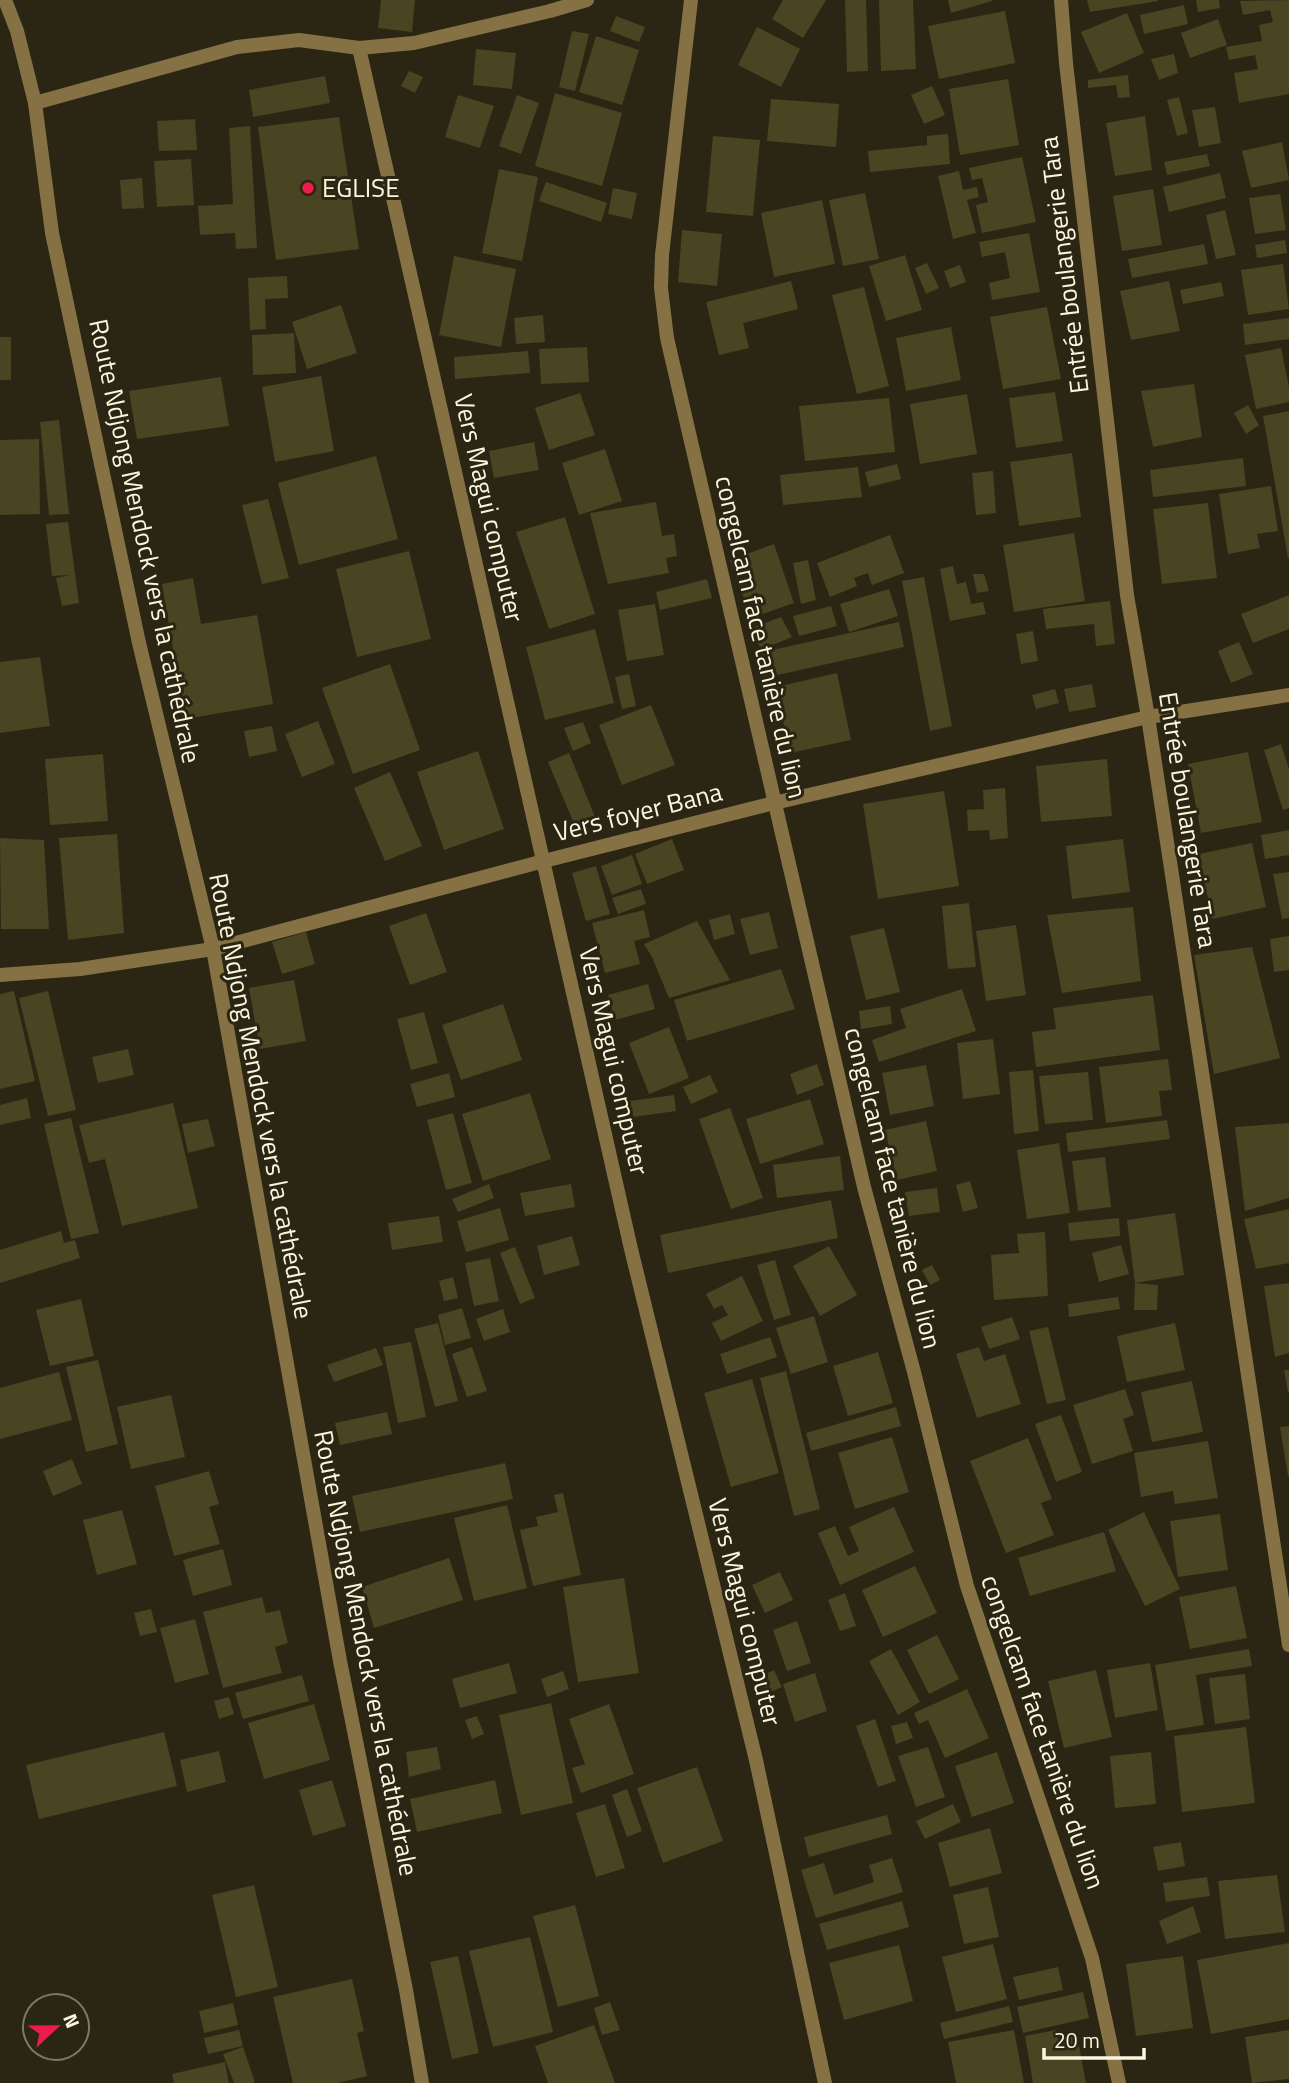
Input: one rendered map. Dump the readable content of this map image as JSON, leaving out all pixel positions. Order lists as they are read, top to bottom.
{
  "streets": {
    "street": [
      "Entrée boulangerie Tara",
      "Vers Magui computer",
      "Route Ndjong Mendock vers la cathédrale",
      "congelcam face tanière du lion",
      "Vers foyer Bana"
    ]
  },
  "crossings": [
    ["Entrée boulangerie Tara", "Vers foyer Bana"],
    ["Vers Magui computer", "Vers foyer Bana"],
    ["Route Ndjong Mendock vers la cathédrale", "Vers foyer Bana"],
    ["congelcam face tanière du lion", "Vers foyer Bana"]
  ],
  "places": ["EGLISE"],
  "scale_bar": "20 m",
  "north": "right"
}
